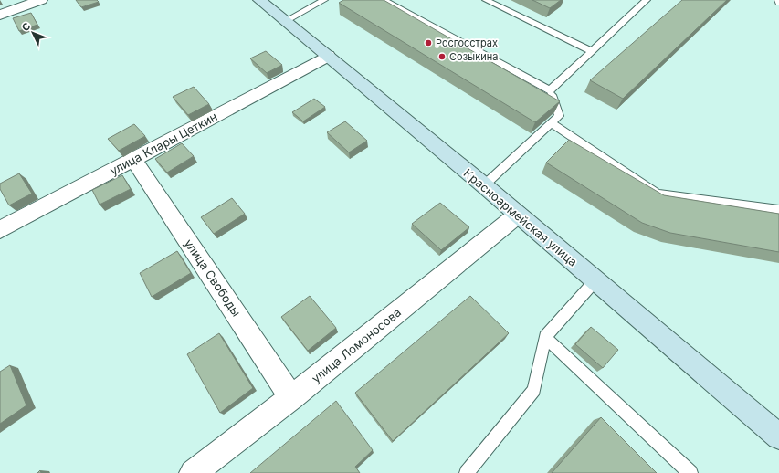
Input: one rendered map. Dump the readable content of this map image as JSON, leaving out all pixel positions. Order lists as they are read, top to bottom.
{
  "streets": {
    "street": [
      "улица Клары Цеткин",
      "Красноармейская улица",
      "улица Свободы",
      "улица Ломоносова"
    ]
  },
  "crossings": [
    ["улица Клары Цеткин", "Красноармейская улица"],
    ["улица Клары Цеткин", "улица Свободы"],
    ["Красноармейская улица", "улица Ломоносова"],
    ["улица Свободы", "улица Ломоносова"]
  ],
  "places": ["Росгосстрах", "Созыкина"],
  "north": "top left"
}
